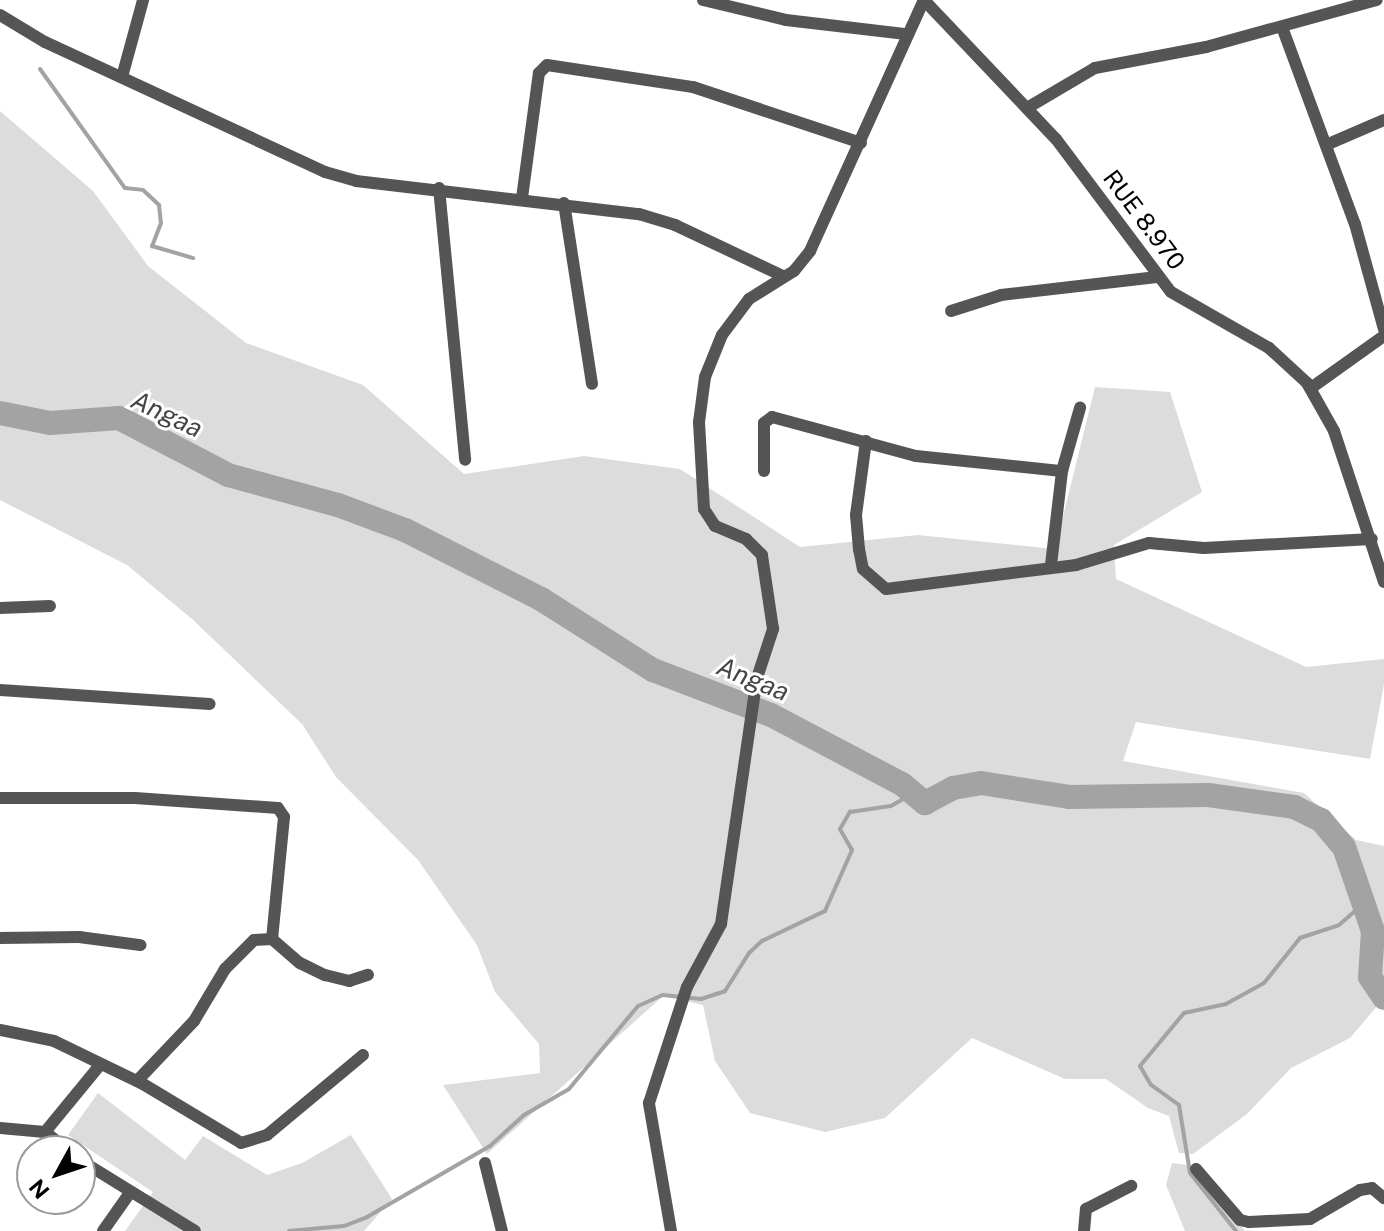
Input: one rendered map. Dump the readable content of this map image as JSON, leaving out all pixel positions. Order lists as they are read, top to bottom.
{
  "streets": {
    "street": ["RUE 8.970"]
  },
  "water": ["Angaa"],
  "north": "bottom left"
}
